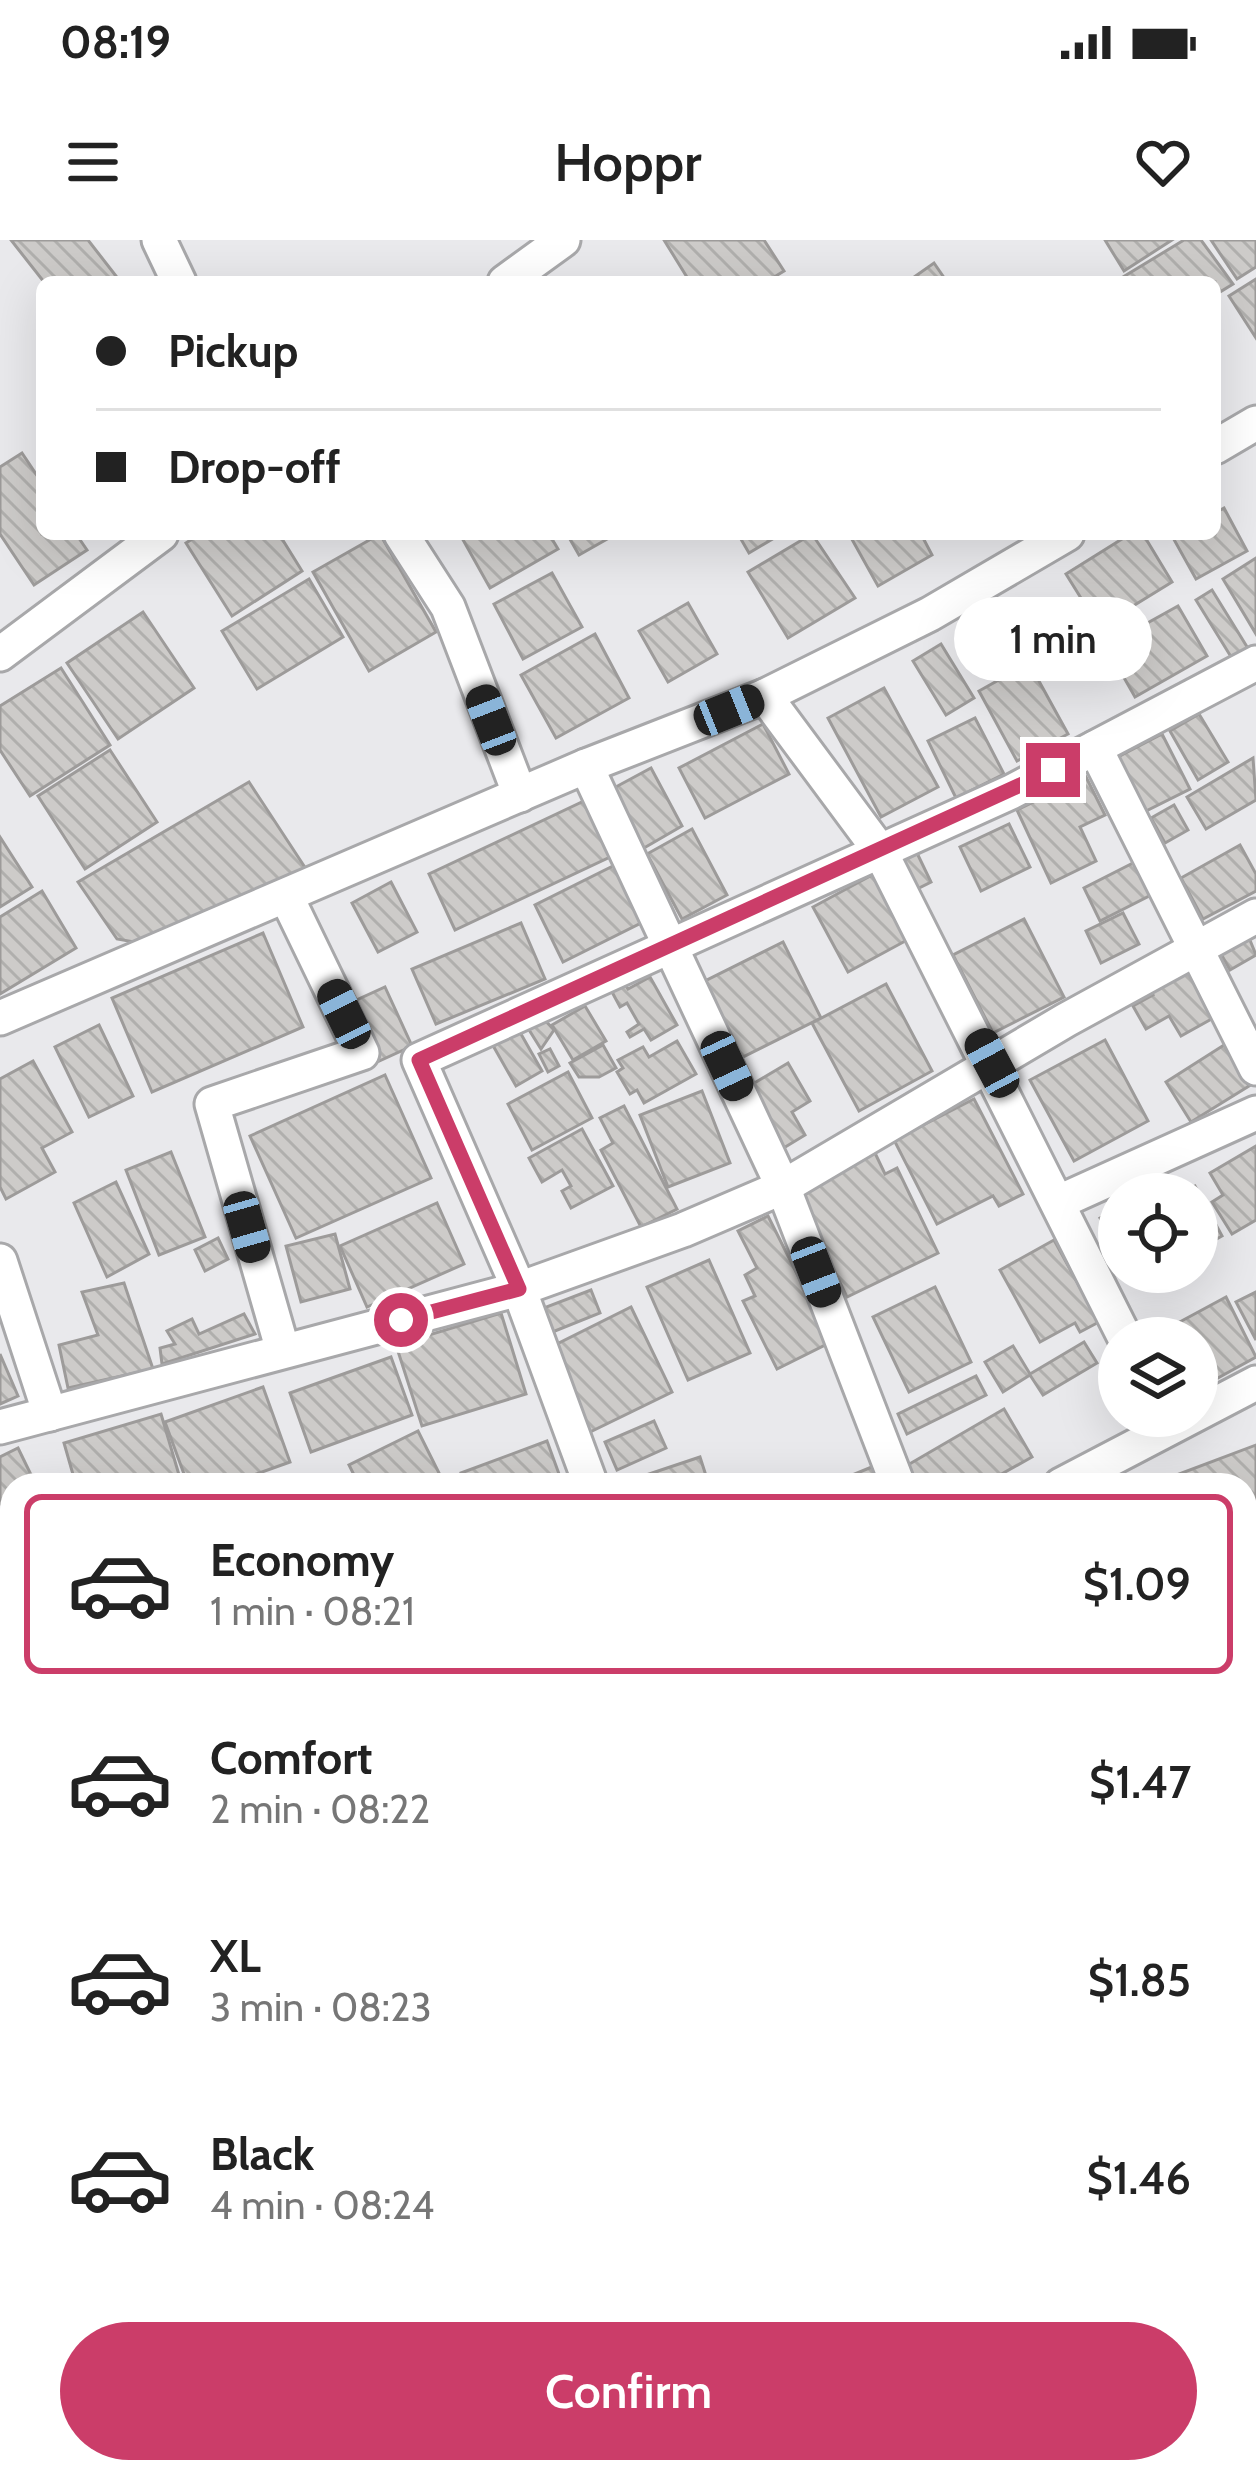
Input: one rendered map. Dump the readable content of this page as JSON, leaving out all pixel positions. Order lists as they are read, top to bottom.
{
  "page": {
    "status": "08:19",
    "header": "Hoppr",
    "banner": ["Pickup", "Drop-off"],
    "bubble": "1 min",
    "list": [
      {
        "name": "Economy",
        "note": "1 min · 08:21",
        "value": "$1.09"
      },
      {
        "name": "Comfort",
        "note": "2 min · 08:22",
        "value": "$1.47"
      },
      {
        "name": "XL",
        "note": "3 min · 08:23",
        "value": "$1.85"
      },
      {
        "name": "Black",
        "note": "4 min · 08:24",
        "value": "$1.46"
      }
    ],
    "buttons": "Confirm"
  }
}
